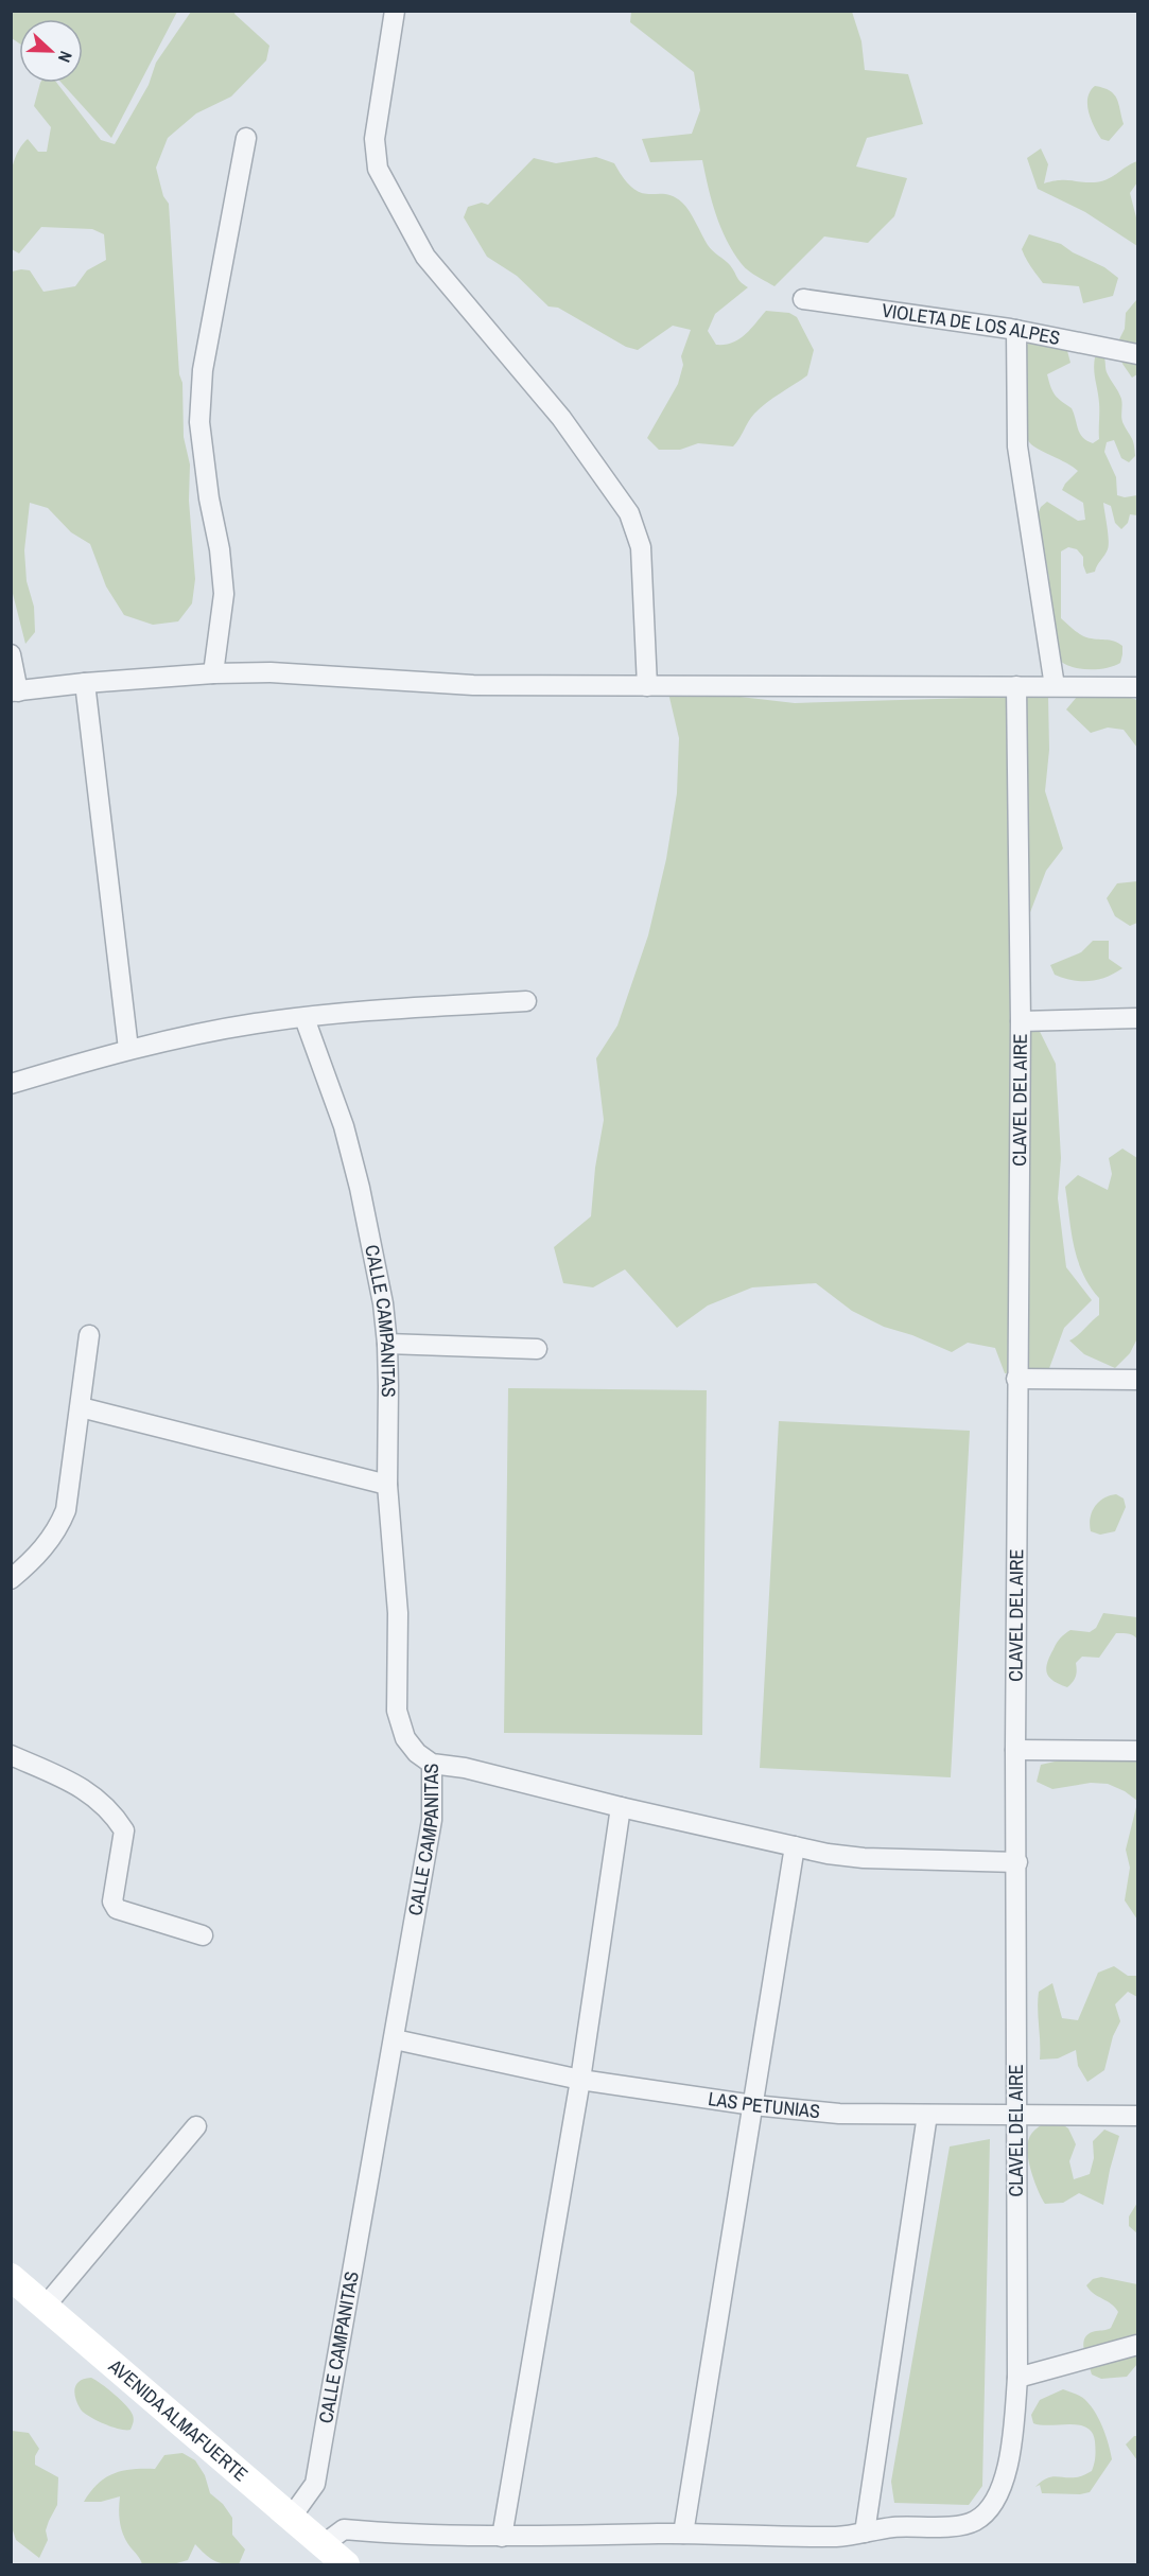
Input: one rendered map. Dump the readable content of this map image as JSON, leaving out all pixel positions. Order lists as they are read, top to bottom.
{
  "streets": {
    "street": [
      "VIOLETA DE LOS ALPES",
      "CLAVEL DEL AIRE",
      "CALLE CAMPANITAS",
      "LAS PETUNIAS",
      "AVENIDA ALMAFUERTE"
    ]
  },
  "crossings": [
    ["CLAVEL DEL AIRE", "LAS PETUNIAS"],
    ["CALLE CAMPANITAS", "LAS PETUNIAS"],
    ["CALLE CAMPANITAS", "AVENIDA ALMAFUERTE"]
  ],
  "north": "right"
}
